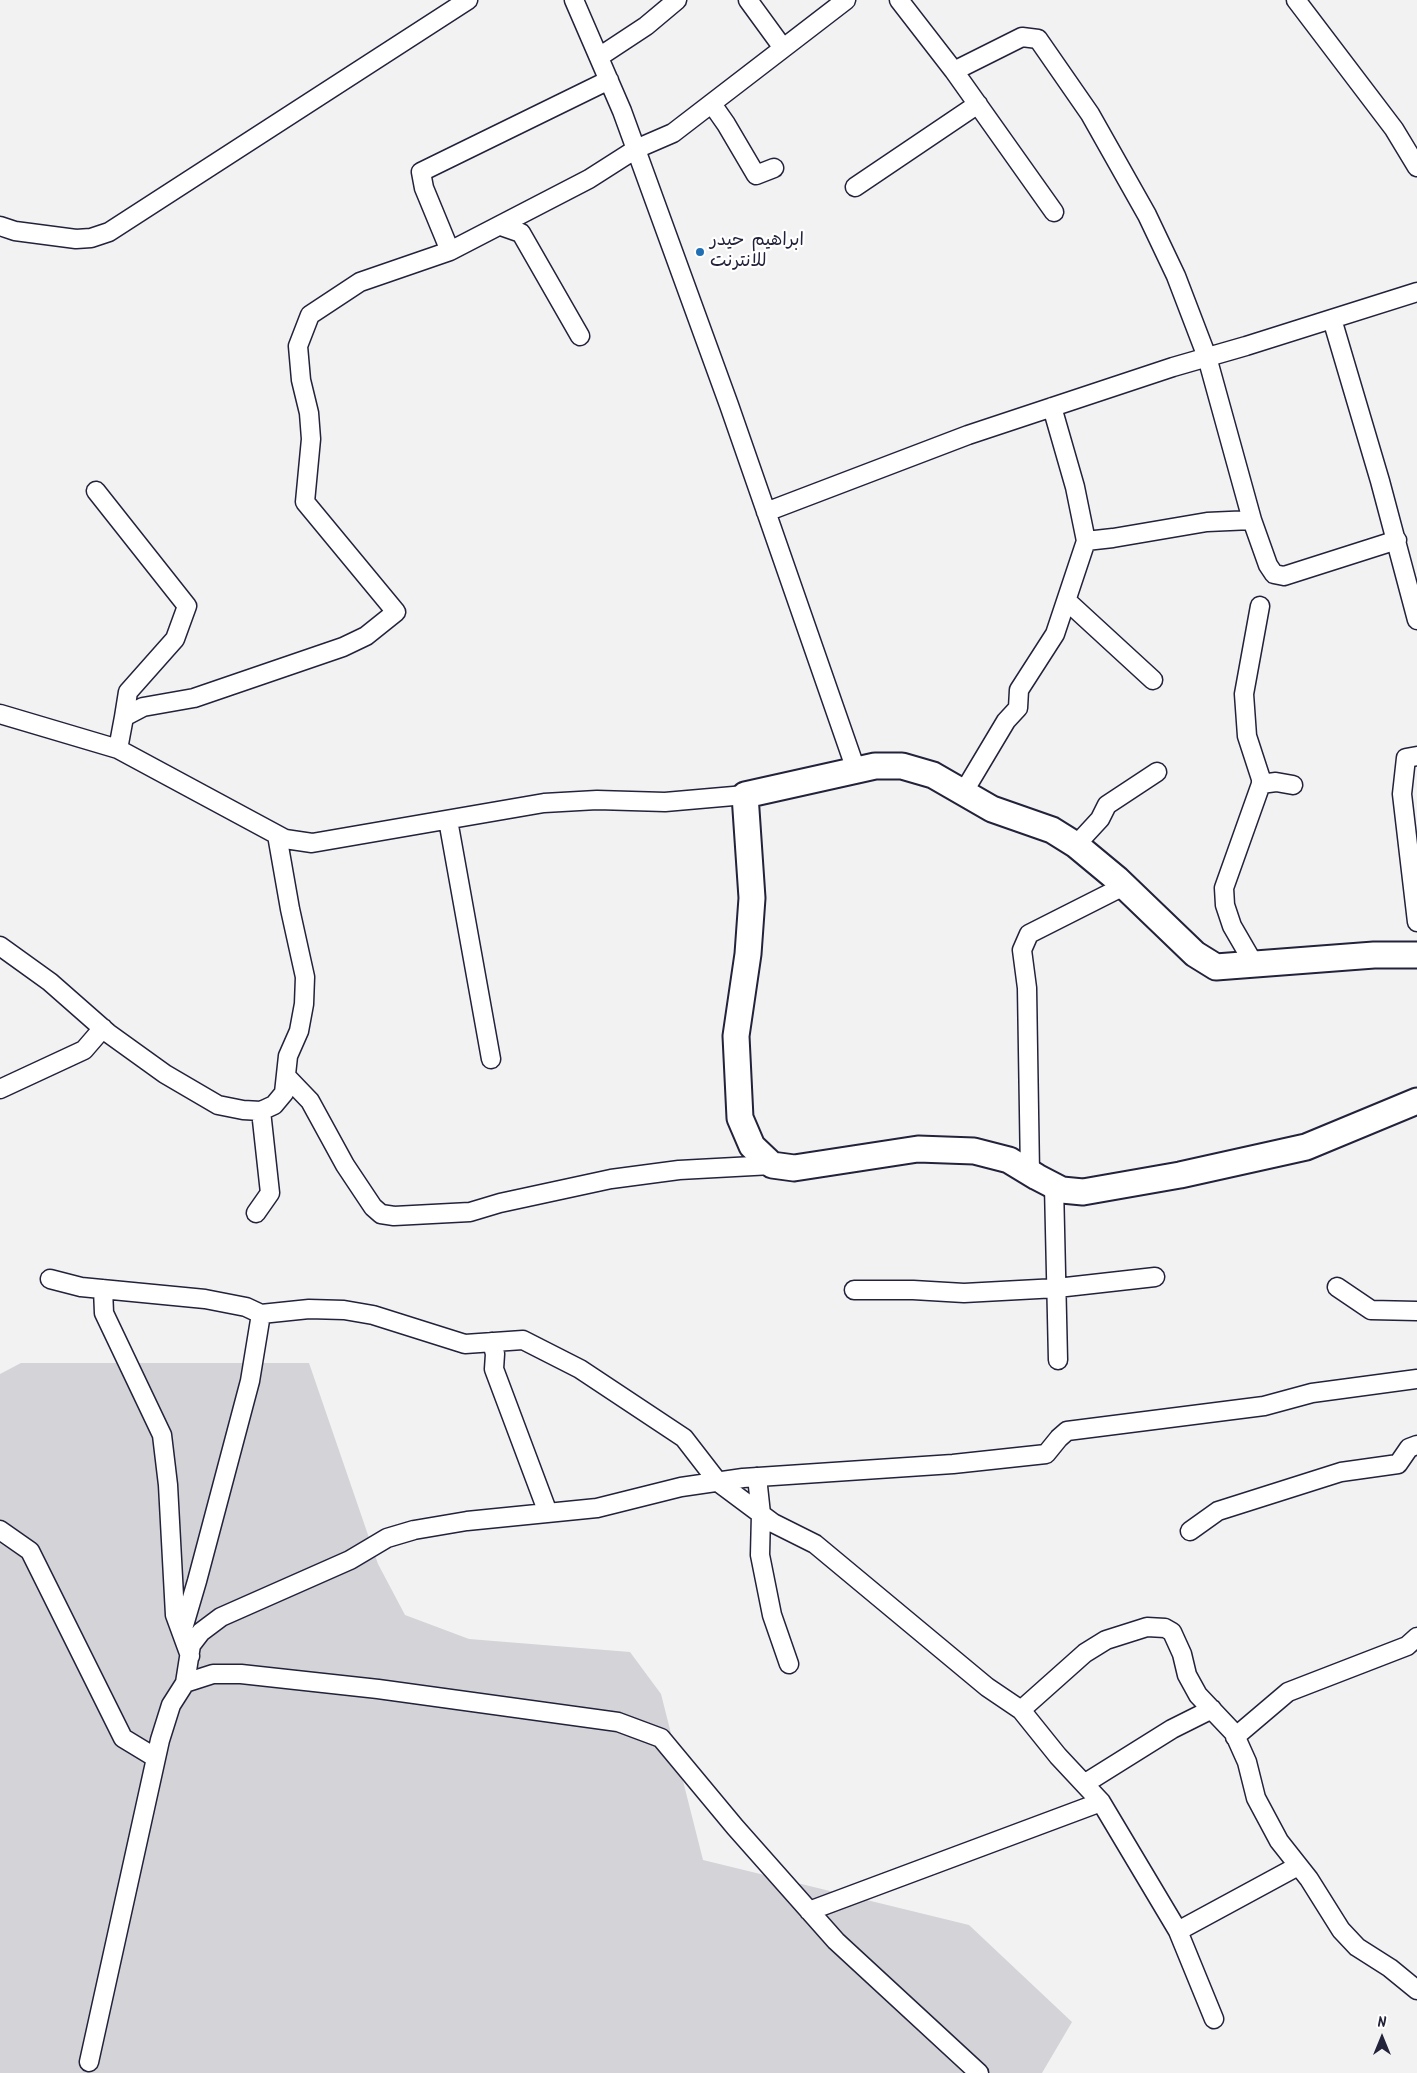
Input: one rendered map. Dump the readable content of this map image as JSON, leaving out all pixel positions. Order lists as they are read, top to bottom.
{
  "places": ["ابراهيم حيدر للانترنت"],
  "north": "top"
}
